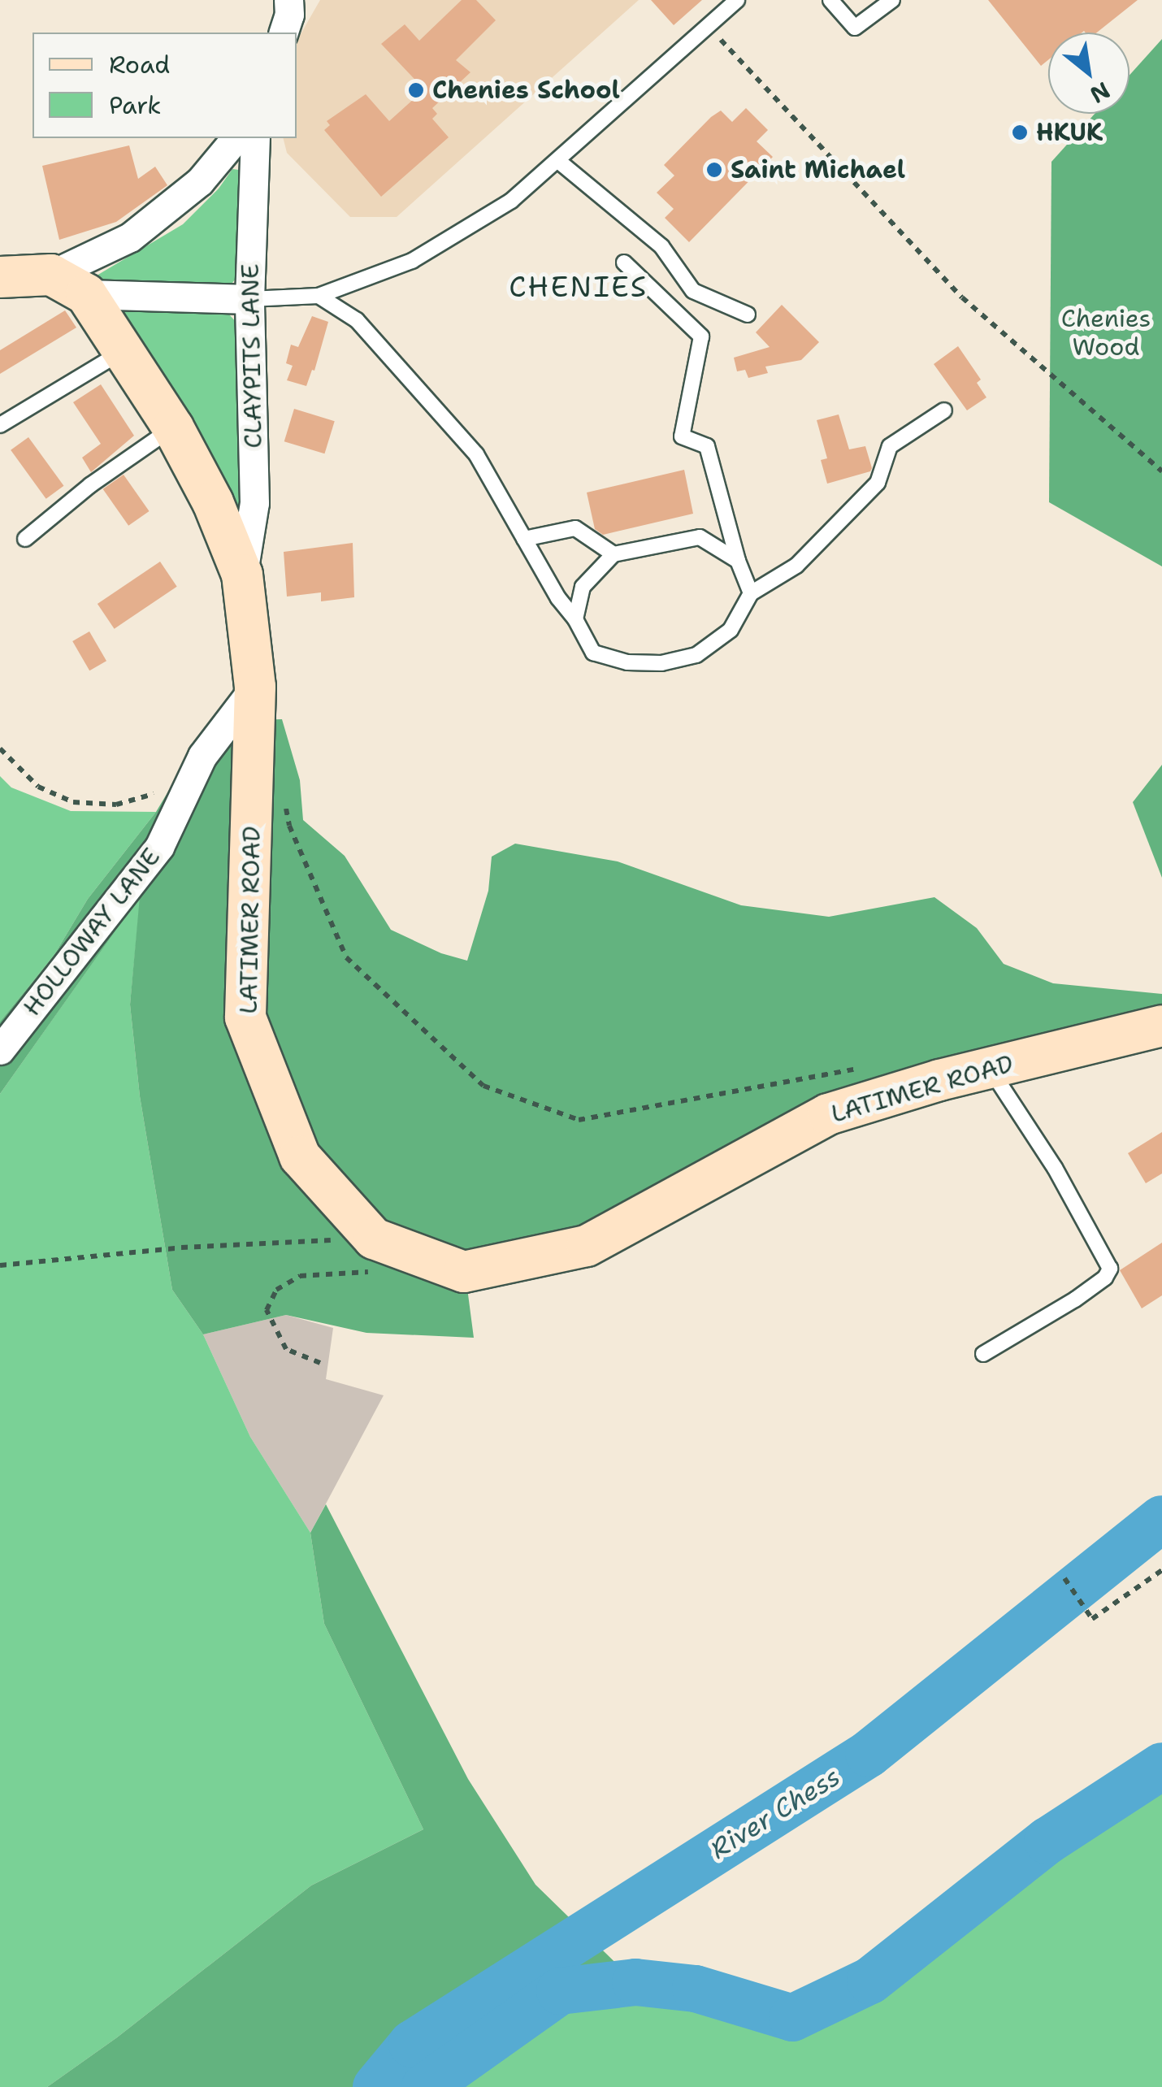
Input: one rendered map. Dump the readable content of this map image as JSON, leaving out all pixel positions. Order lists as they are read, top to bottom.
{
  "streets": {
    "street": ["CLAYPITS LANE", "LATIMER ROAD", "HOLLOWAY LANE"]
  },
  "crossings": [
    ["CLAYPITS LANE", "LATIMER ROAD"],
    ["LATIMER ROAD", "HOLLOWAY LANE"]
  ],
  "districts": ["CHENIES"],
  "water": ["River Chess"],
  "parks": ["Chenies Wood"],
  "places": ["Chenies School", "HKUK", "Saint Michael"],
  "legend": ["Road", "Park"],
  "north": "bottom right"
}
